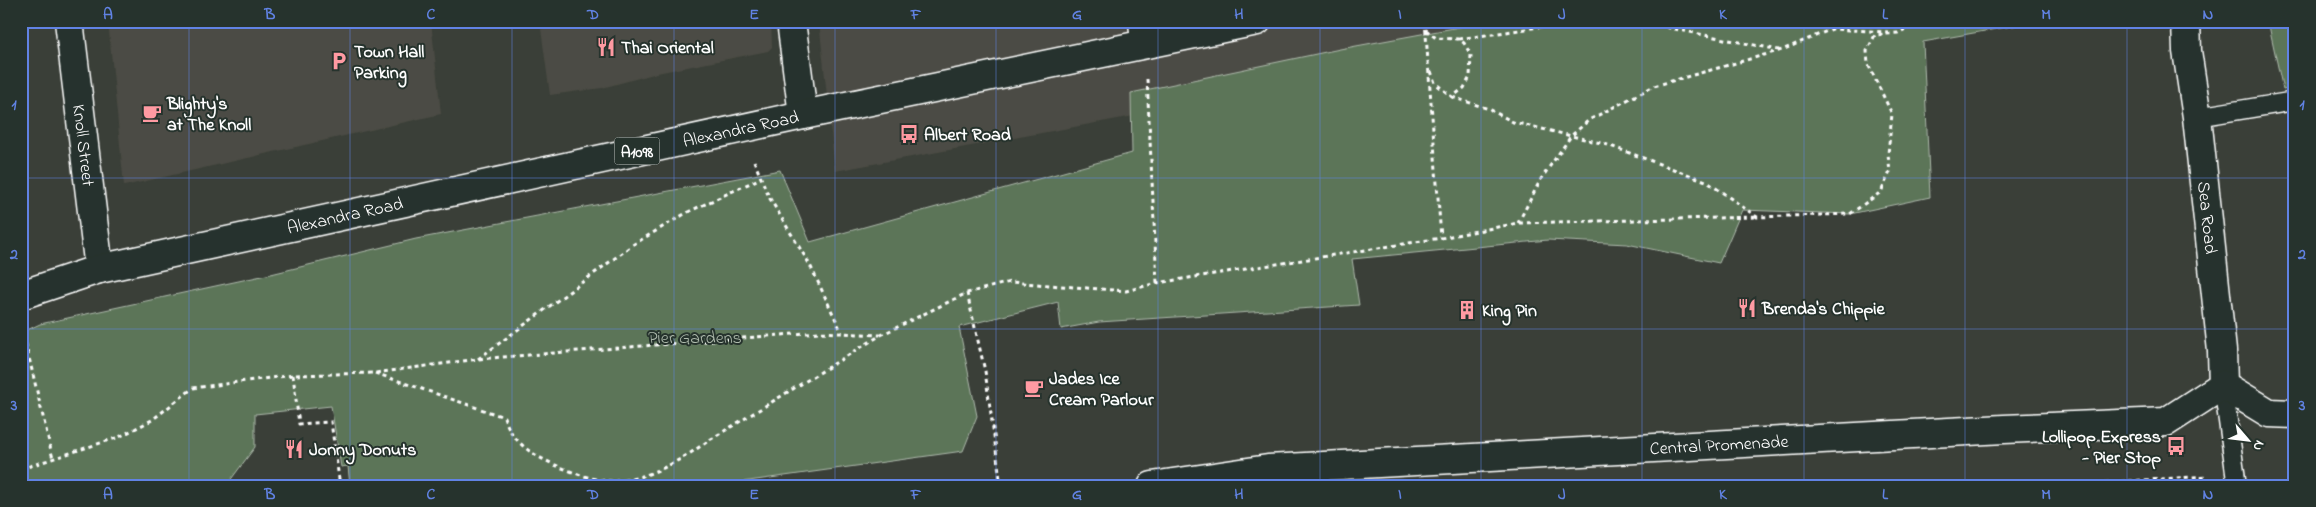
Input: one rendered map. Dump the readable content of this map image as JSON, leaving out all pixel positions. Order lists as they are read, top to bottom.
{
  "streets": {
    "street": [
      "Alexandra Road",
      "Knoll Street",
      "A1098",
      "Sea Road",
      "Central Promenade"
    ]
  },
  "crossings": [
    ["Alexandra Road", "Knoll Street"],
    ["Sea Road", "Central Promenade"]
  ],
  "parks": ["Pier Gardens"],
  "places": {
    "restaurant": ["Thai Oriental", "Brenda's Chippie", "Jonny Donuts"],
    "parking": ["Town Hall Parking"],
    "cafe": ["Blighty's at The Knoll", "Jades Ice Cream Parlour"],
    "bus stop": ["Albert Road", "Lollipop Express - Pier Stop"],
    "building": ["King Pin"]
  },
  "north": "bottom right",
  "grid": {
    "columns": [
      "A",
      "B",
      "C",
      "D",
      "E",
      "F",
      "G",
      "H",
      "I",
      "J",
      "K",
      "L",
      "M",
      "N"
    ],
    "rows": ["1", "2", "3"]
  }
}
